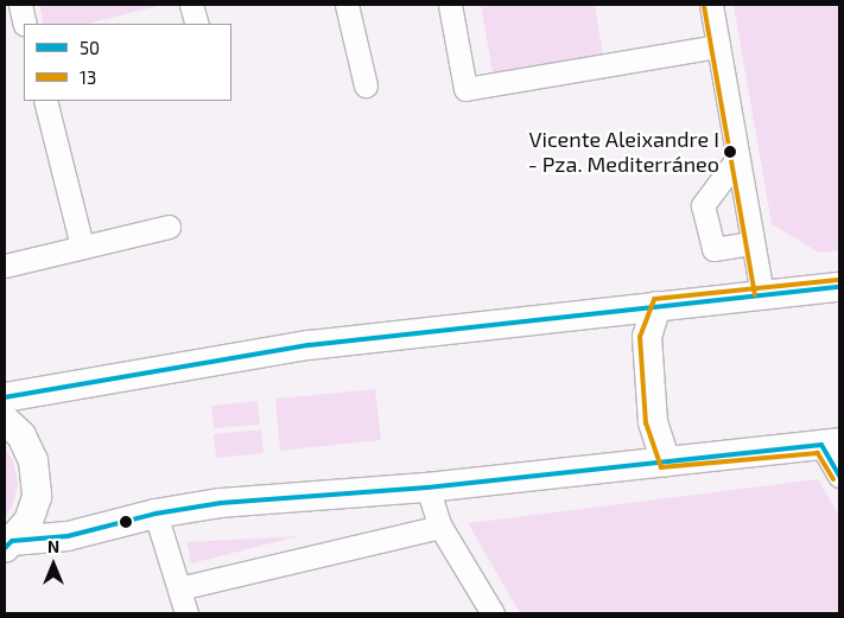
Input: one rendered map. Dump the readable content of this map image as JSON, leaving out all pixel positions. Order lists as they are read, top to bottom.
{
  "places": ["Vicente Aleixandre I - Pza. Mediterráneo"],
  "lines": ["transit line 13", "transit line 50"],
  "legend": ["50", "13"],
  "north": "top"
}
